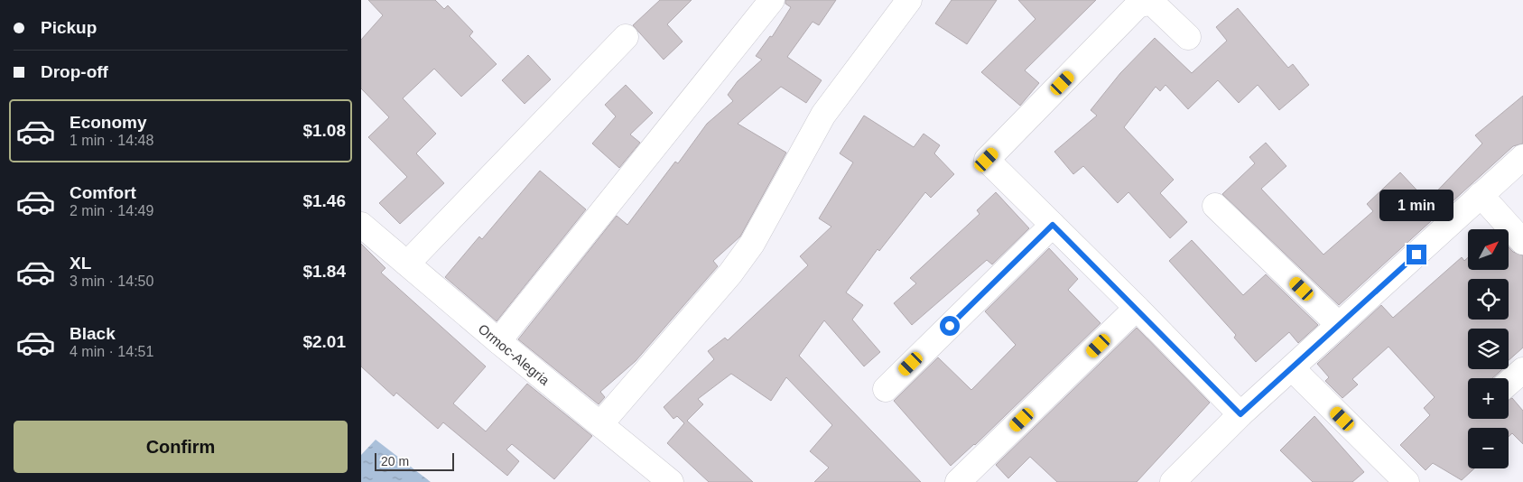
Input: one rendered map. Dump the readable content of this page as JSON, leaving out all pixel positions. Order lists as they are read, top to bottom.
{
  "streets": {
    "street": ["Ormoc-Alegria"]
  },
  "scale_bar": "20 m",
  "north": "top right",
  "page": {
    "banner": ["Pickup", "Drop-off"],
    "list": [
      {
        "name": "Economy",
        "note": "1 min · 14:48",
        "value": "$1.08"
      },
      {
        "name": "Comfort",
        "note": "2 min · 14:49",
        "value": "$1.46"
      },
      {
        "name": "XL",
        "note": "3 min · 14:50",
        "value": "$1.84"
      },
      {
        "name": "Black",
        "note": "4 min · 14:51",
        "value": "$2.01"
      }
    ],
    "bubble": "1 min",
    "map_buttons": ["+", "−"],
    "buttons": "Confirm",
    "scale": "20 m"
  }
}
